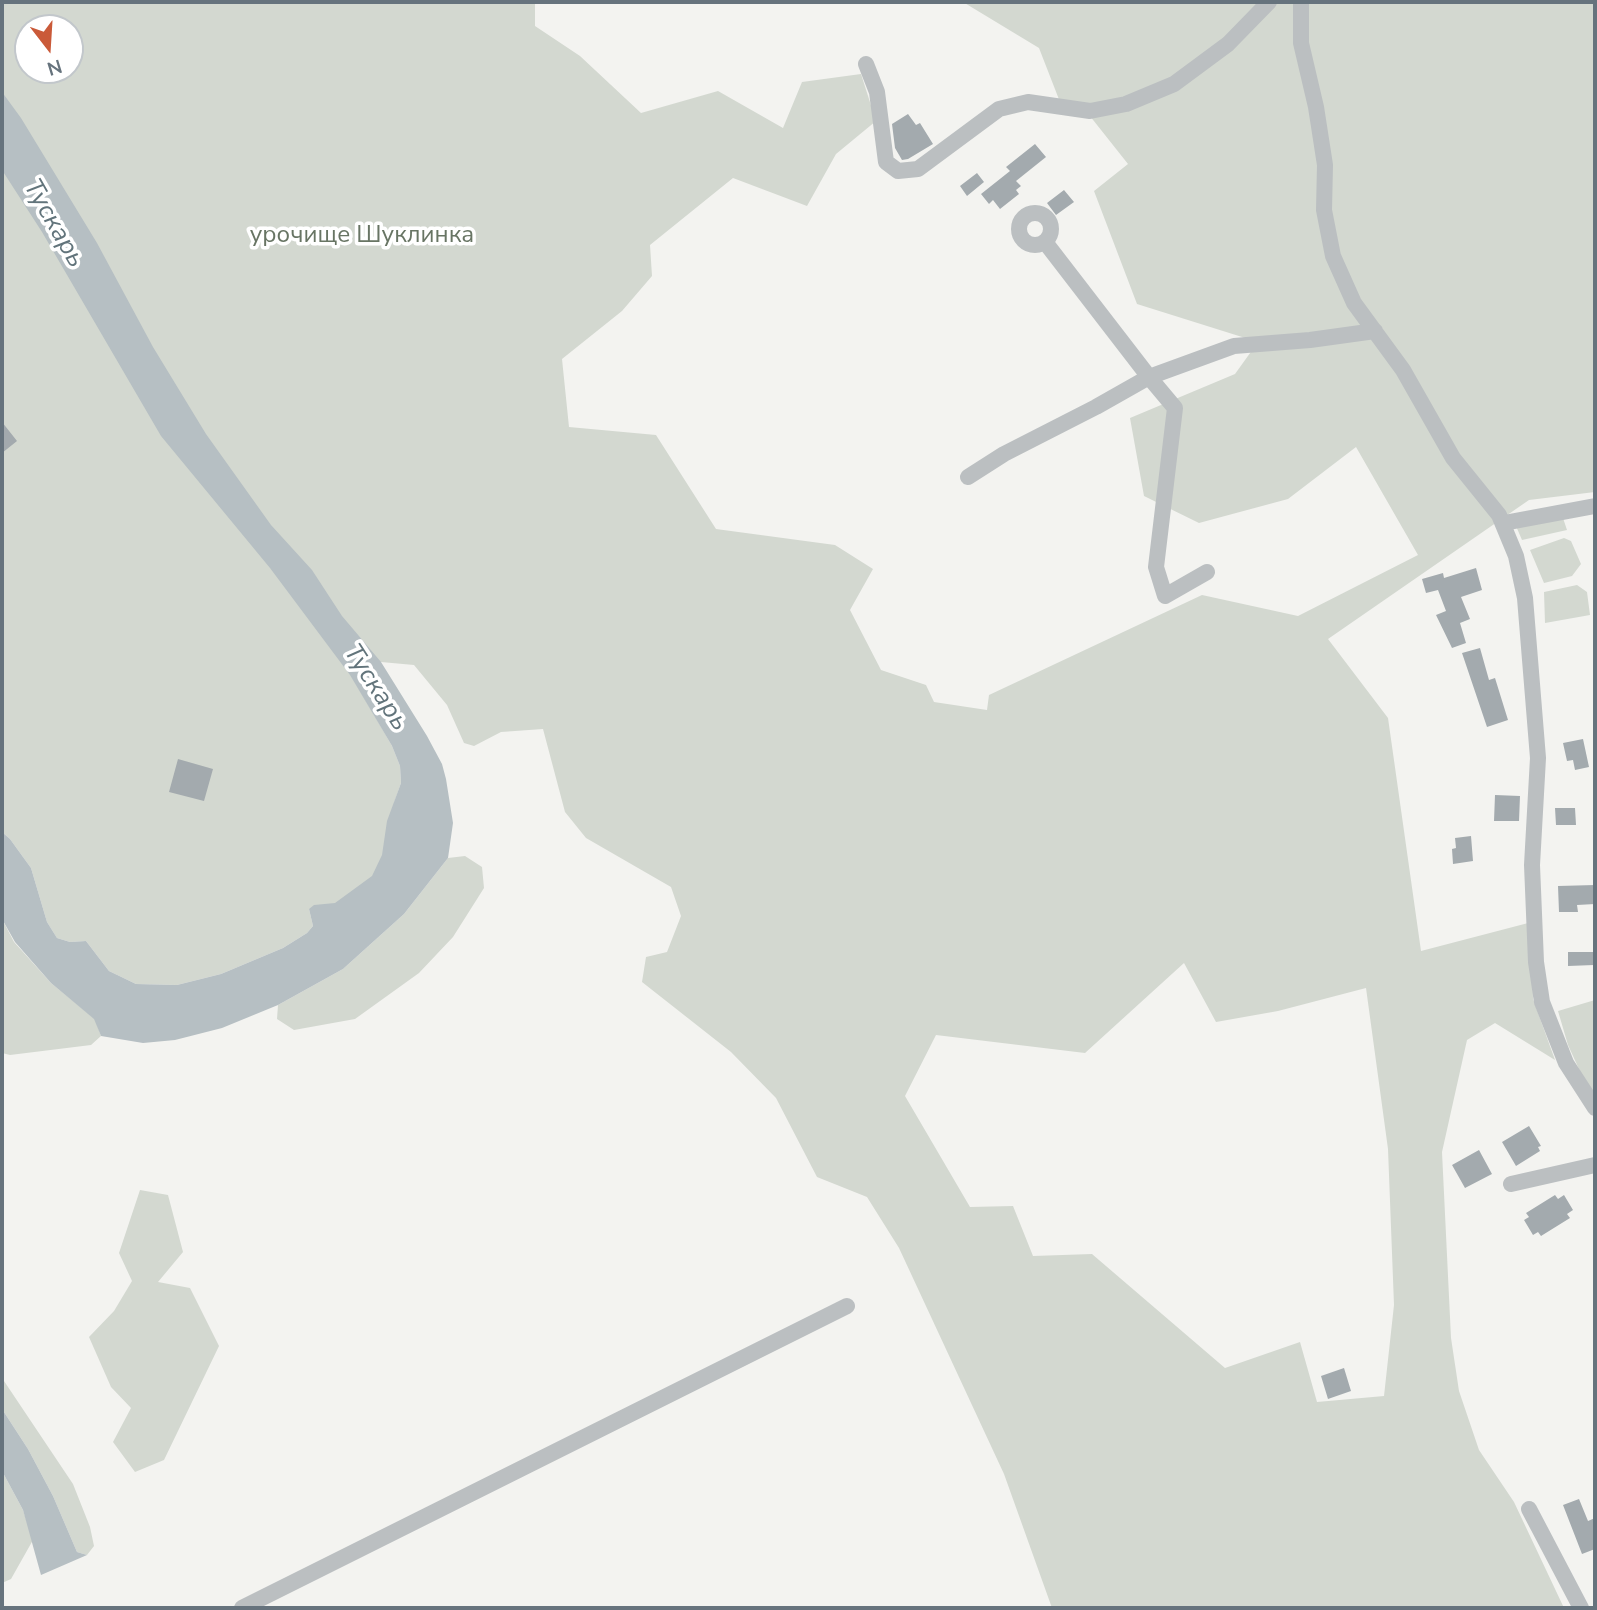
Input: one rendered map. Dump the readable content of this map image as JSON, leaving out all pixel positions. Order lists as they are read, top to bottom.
{
  "water": ["Тускарь"],
  "parks": ["урочище Шуклинка"],
  "north": "bottom"
}
